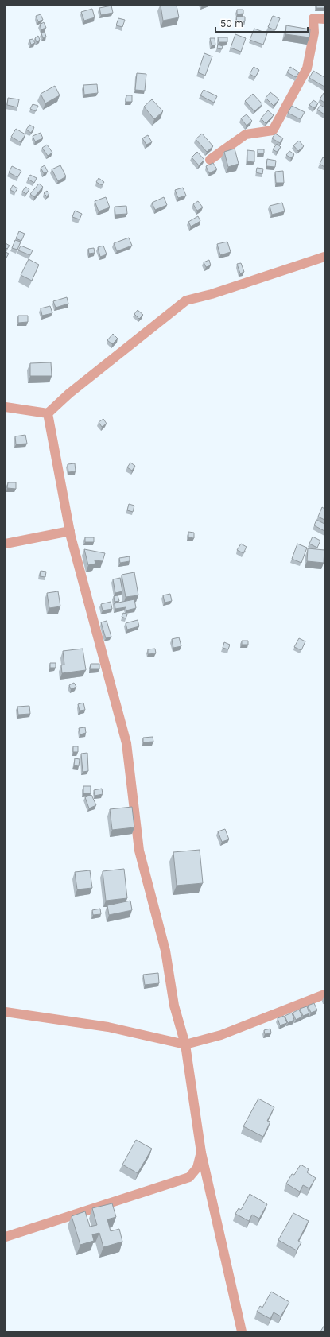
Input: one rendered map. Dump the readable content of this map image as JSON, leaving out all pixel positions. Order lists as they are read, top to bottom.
{
  "scale_bar": "50 m"
}
